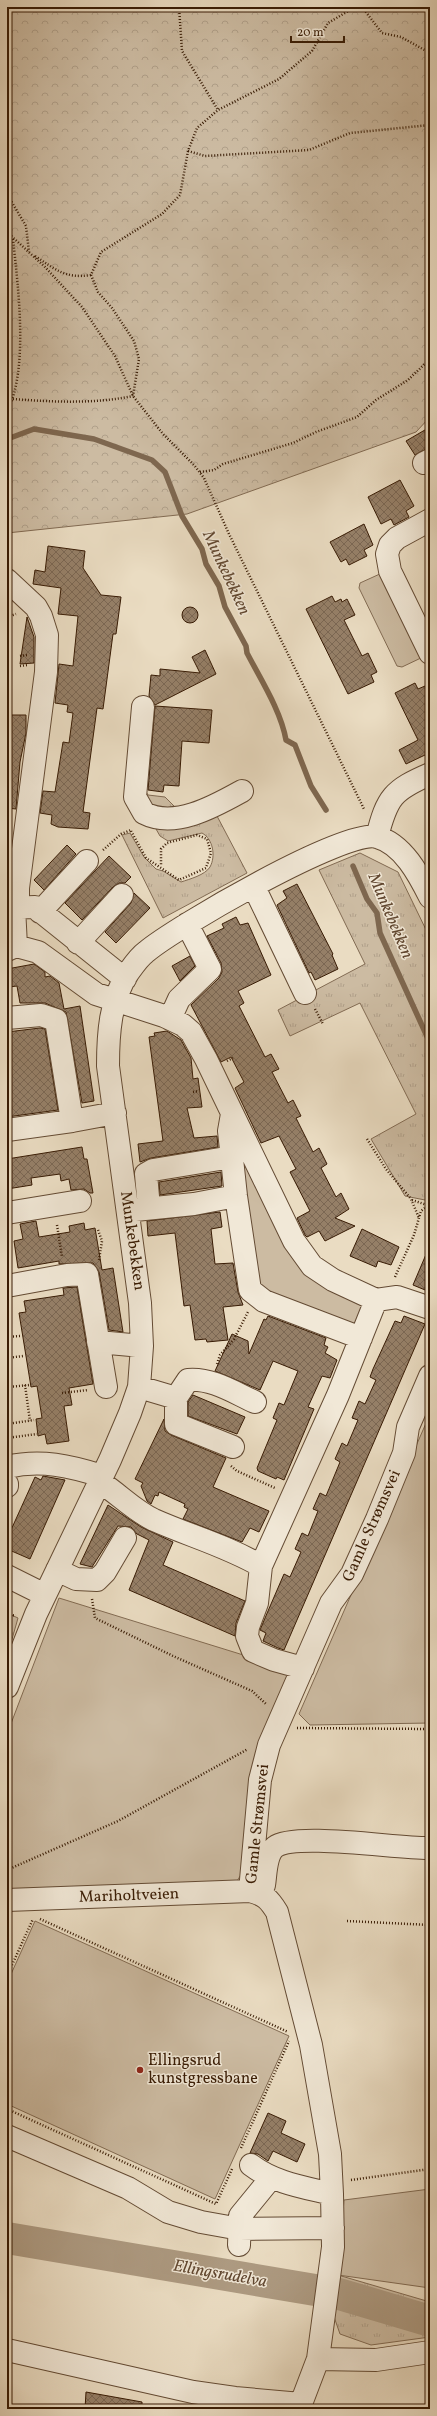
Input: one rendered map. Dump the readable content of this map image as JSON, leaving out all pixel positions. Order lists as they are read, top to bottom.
{
  "streets": {
    "street": ["Munkebekken", "Gamle Strømsvei", "Mariholtveien"]
  },
  "crossings": [
    ["Gamle Strømsvei", "Mariholtveien"]
  ],
  "water": ["Munkebekken", "Ellingsrudelva"],
  "places": ["Ellingsrud kunstgressbane"],
  "scale_bar": "20 m"
}
